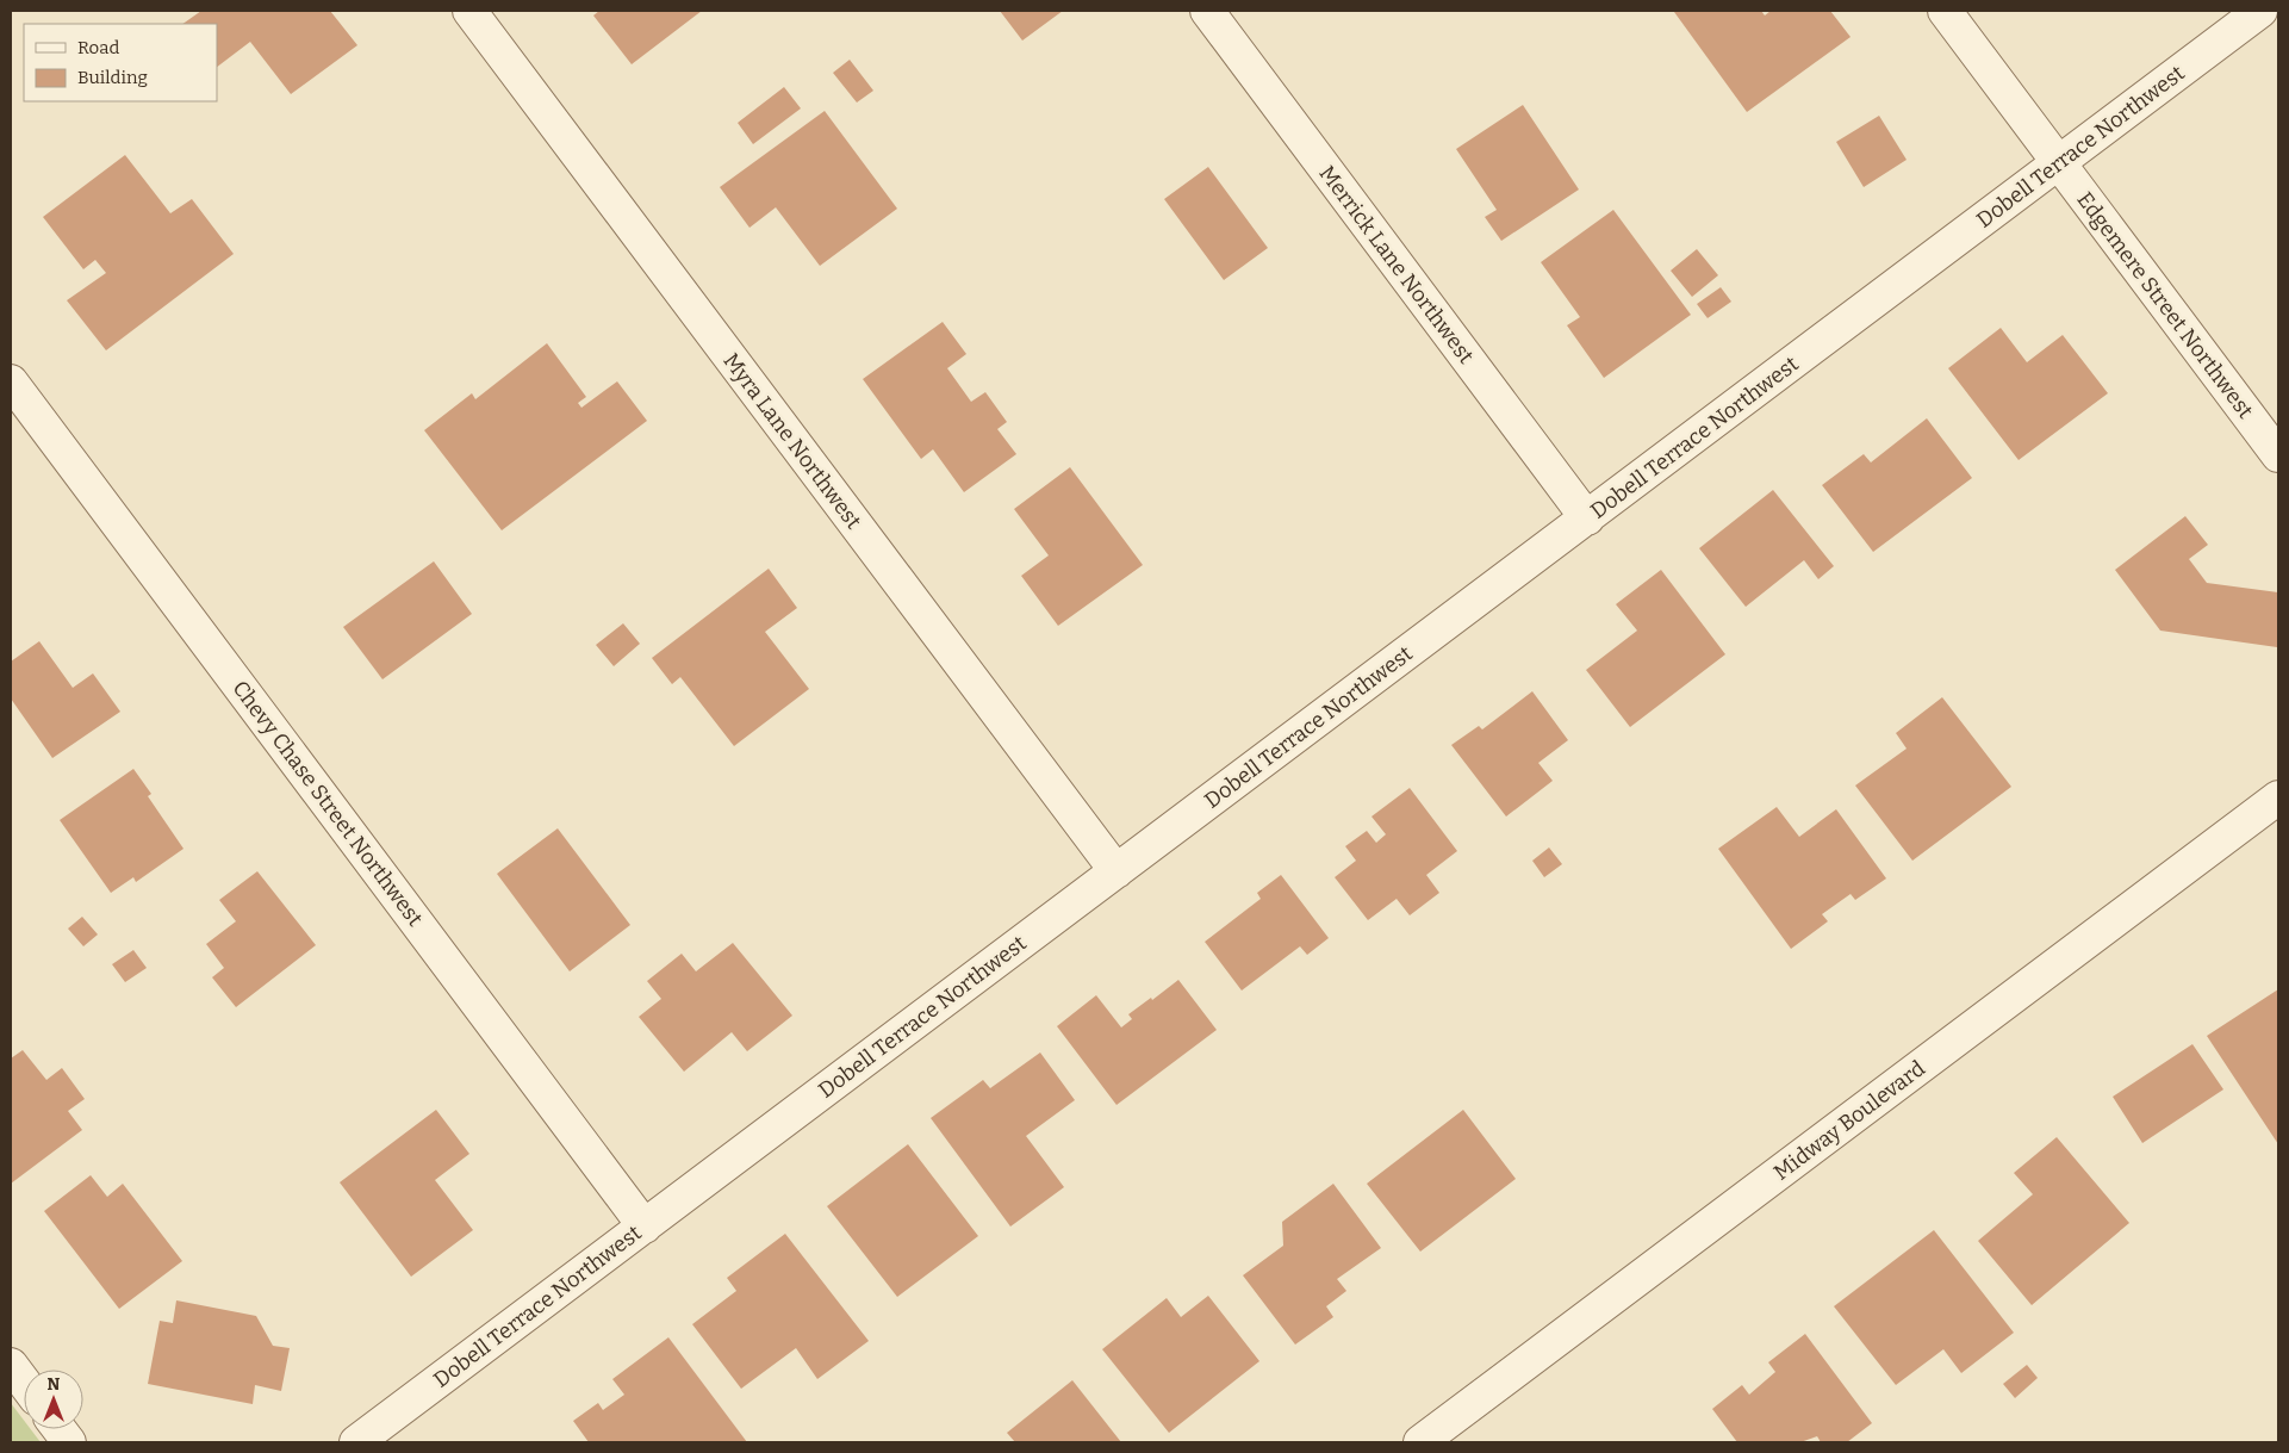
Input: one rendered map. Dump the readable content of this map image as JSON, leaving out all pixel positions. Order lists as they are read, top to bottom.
{
  "streets": {
    "street": [
      "Dobell Terrace Northwest",
      "Merrick Lane Northwest",
      "Edgemere Street Northwest",
      "Myra Lane Northwest",
      "Chevy Chase Street Northwest",
      "Midway Boulevard"
    ]
  },
  "crossings": [
    ["Dobell Terrace Northwest", "Merrick Lane Northwest"],
    ["Dobell Terrace Northwest", "Edgemere Street Northwest"],
    ["Dobell Terrace Northwest", "Myra Lane Northwest"],
    ["Dobell Terrace Northwest", "Chevy Chase Street Northwest"]
  ],
  "legend": ["Road", "Building"],
  "north": "top"
}
